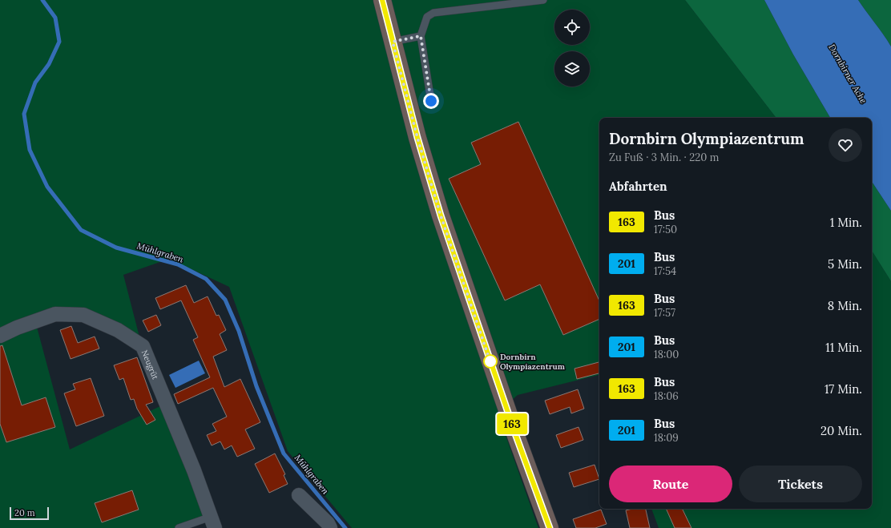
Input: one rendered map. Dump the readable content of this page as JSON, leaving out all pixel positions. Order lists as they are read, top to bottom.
{
  "streets": {
    "street": ["Neugrüt"]
  },
  "water": ["Dornbirner Ache", "Mühlgraben"],
  "places": ["Dornbirn Olympiazentrum"],
  "lines": ["bus line 163"],
  "scale_bar": "20 m",
  "page": {
    "on_map": "163",
    "heading": [
      ["Dornbirn Olympiazentrum", "Zu Fuß · 3 Min. · 220 m"],
      "Abfahrten"
    ],
    "list": [
      {
        "mark": "163",
        "name": "Bus",
        "note": "17:50",
        "value": "1 Min."
      },
      {
        "mark": "201",
        "name": "Bus",
        "note": "17:54",
        "value": "5 Min."
      },
      {
        "mark": "163",
        "name": "Bus",
        "note": "17:57",
        "value": "8 Min."
      },
      {
        "mark": "201",
        "name": "Bus",
        "note": "18:00",
        "value": "11 Min."
      },
      {
        "mark": "163",
        "name": "Bus",
        "note": "18:06",
        "value": "17 Min."
      },
      {
        "mark": "201",
        "name": "Bus",
        "note": "18:09",
        "value": "20 Min."
      }
    ],
    "buttons": ["Route", "Tickets"],
    "scale": "20 m"
  }
}
